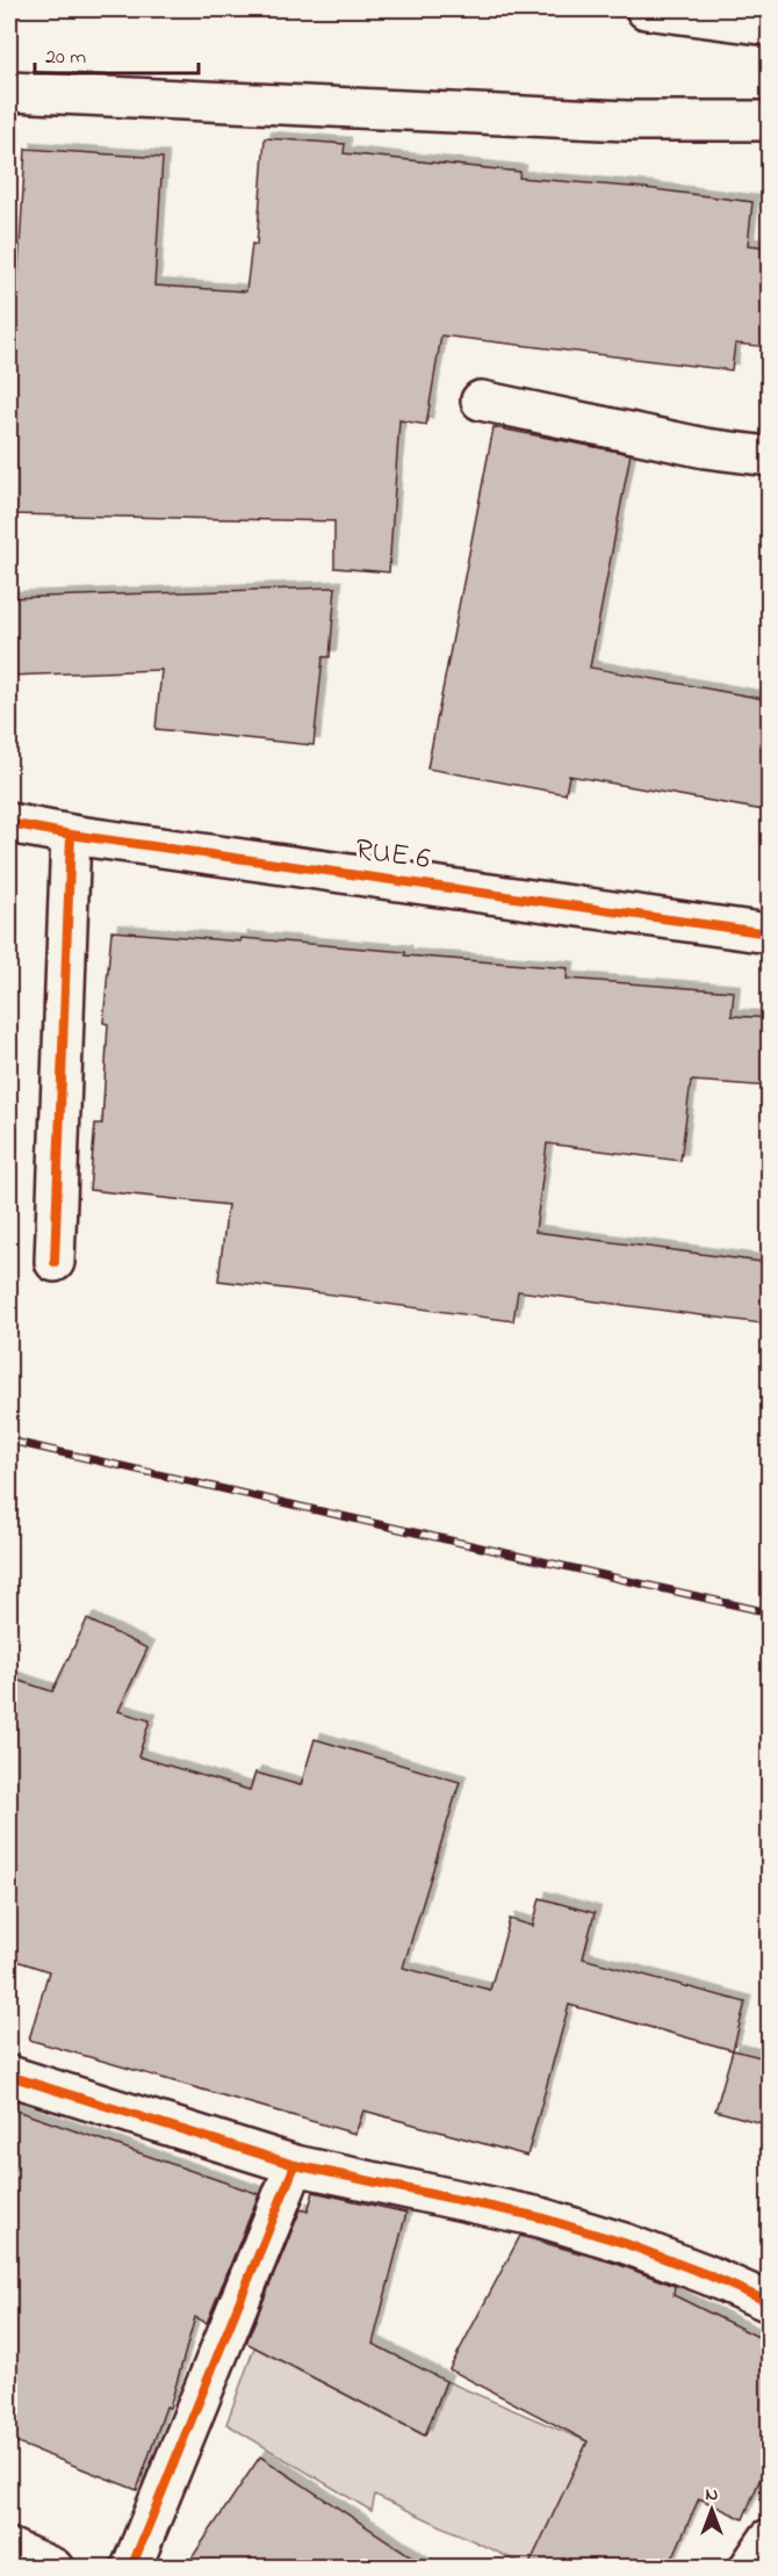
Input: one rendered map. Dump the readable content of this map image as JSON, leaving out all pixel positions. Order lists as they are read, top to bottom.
{
  "streets": {
    "street": ["RUE 6"]
  },
  "scale_bar": "20 m",
  "north": "top"
}
